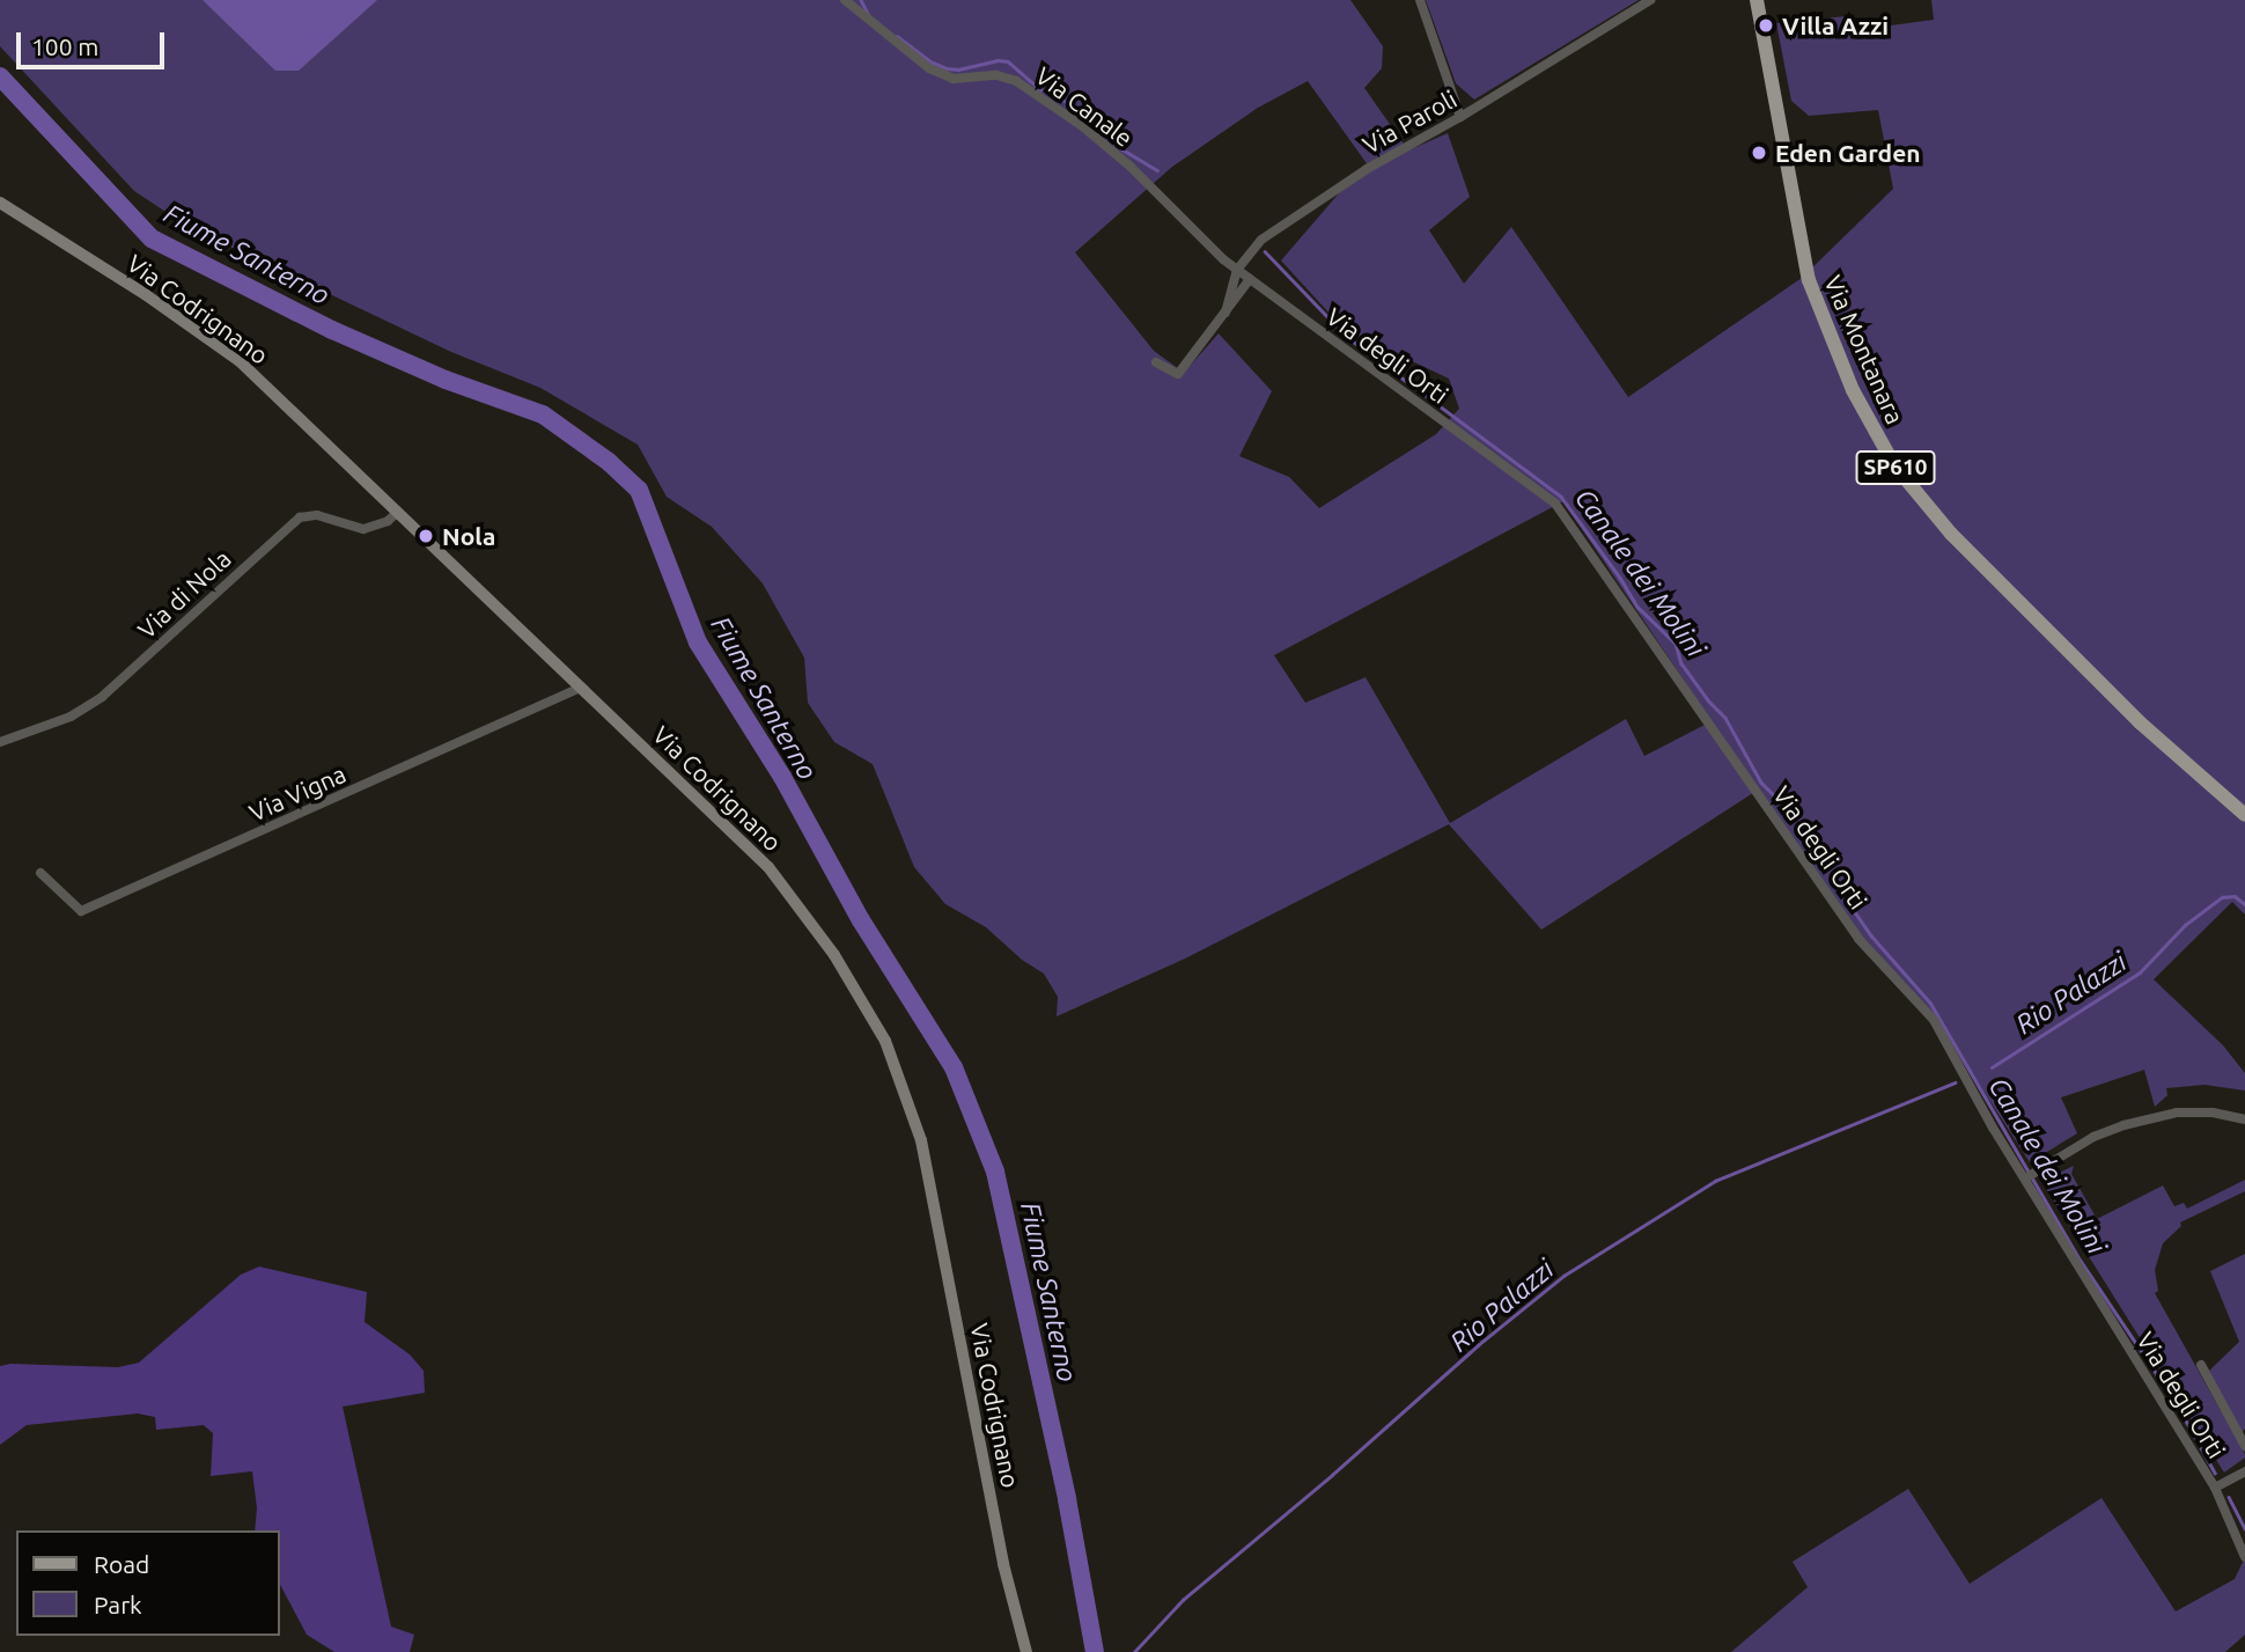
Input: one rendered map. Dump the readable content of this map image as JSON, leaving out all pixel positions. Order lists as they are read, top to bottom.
{
  "streets": {
    "main road": ["Via Montanara", "SP610"],
    "street": [
      "Via Canale",
      "Via Paroli",
      "Via Codrignano",
      "Via degli Orti",
      "Via di Nola",
      "Via Vigna"
    ]
  },
  "crossings": [
    ["Via Canale", "Via Paroli"],
    ["Via Canale", "Via degli Orti"],
    ["Via Paroli", "Via degli Orti"],
    ["Via Codrignano", "Via di Nola"],
    ["Via Codrignano", "Via Vigna"]
  ],
  "water": ["Fiume Santerno", "Canale dei Molini", "Rio Palazzi"],
  "places": ["Villa Azzi", "Eden Garden", "Nola"],
  "legend": ["Road", "Park"],
  "scale_bar": "100 m"
}
